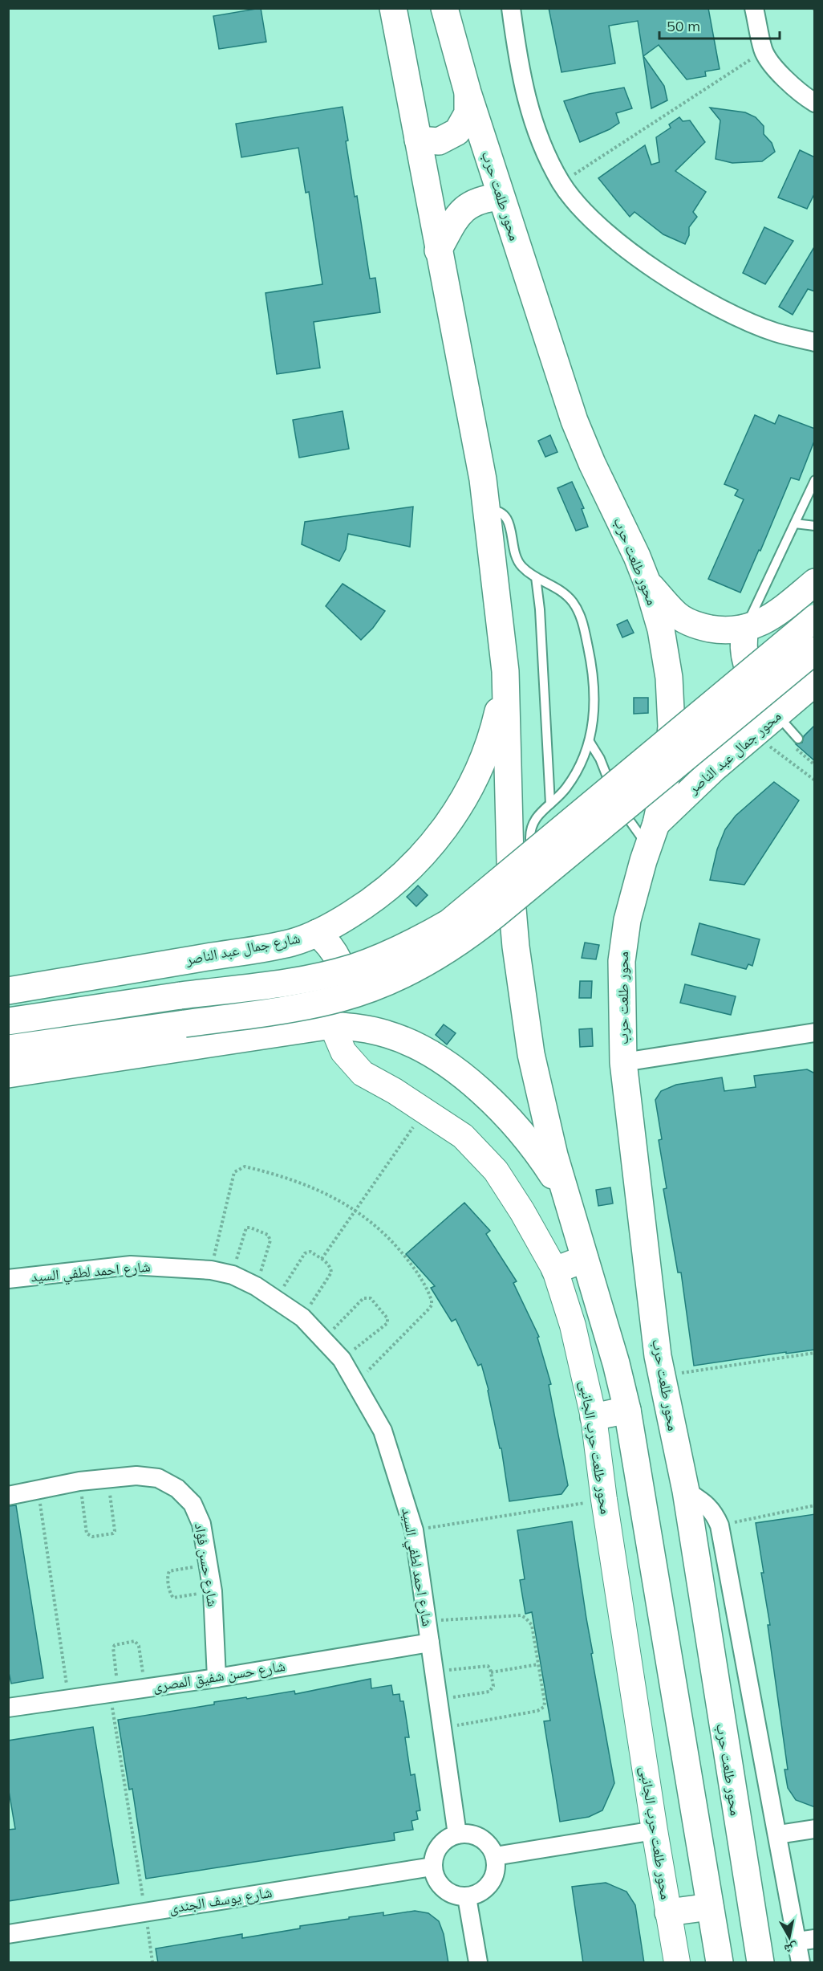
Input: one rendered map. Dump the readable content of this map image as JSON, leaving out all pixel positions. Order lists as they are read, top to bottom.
{
  "streets": {
    "main road": ["محور طلعت حرب", "محور جمال عبد الناصر", "شارع جمال عبد الناصر"],
    "street": [
      "شارع احمد لطفي السيد",
      "محور طلعت حرب الجانبى",
      "شارع حسن فؤاد",
      "شارع حسن شفيق المصرى",
      "شارع يوسف الجندى"
    ]
  },
  "crossings": [
    ["محور طلعت حرب", "محور جمال عبد الناصر"],
    ["شارع احمد لطفي السيد", "شارع حسن شفيق المصرى"],
    ["شارع احمد لطفي السيد", "شارع يوسف الجندى"],
    ["شارع حسن فؤاد", "شارع حسن شفيق المصرى"]
  ],
  "scale_bar": "50 m",
  "north": "bottom"
}
